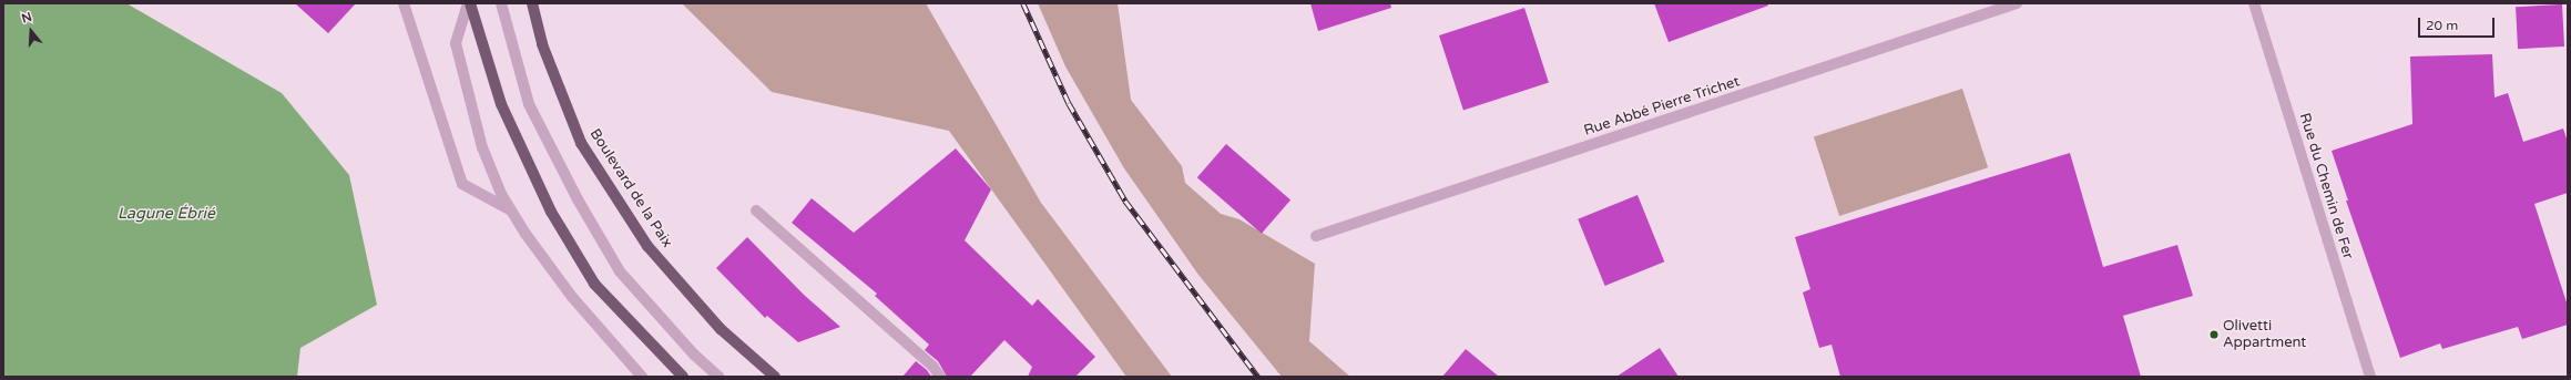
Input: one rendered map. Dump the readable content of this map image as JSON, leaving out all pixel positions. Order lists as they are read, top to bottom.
{
  "streets": {
    "main road": ["Boulevard de la Paix"],
    "street": ["Rue Abbé Pierre Trichet", "Rue du Chemin de Fer"]
  },
  "water": ["Lagune Ébrié"],
  "places": ["Olivetti Appartment"],
  "scale_bar": "20 m",
  "north": "top"
}
